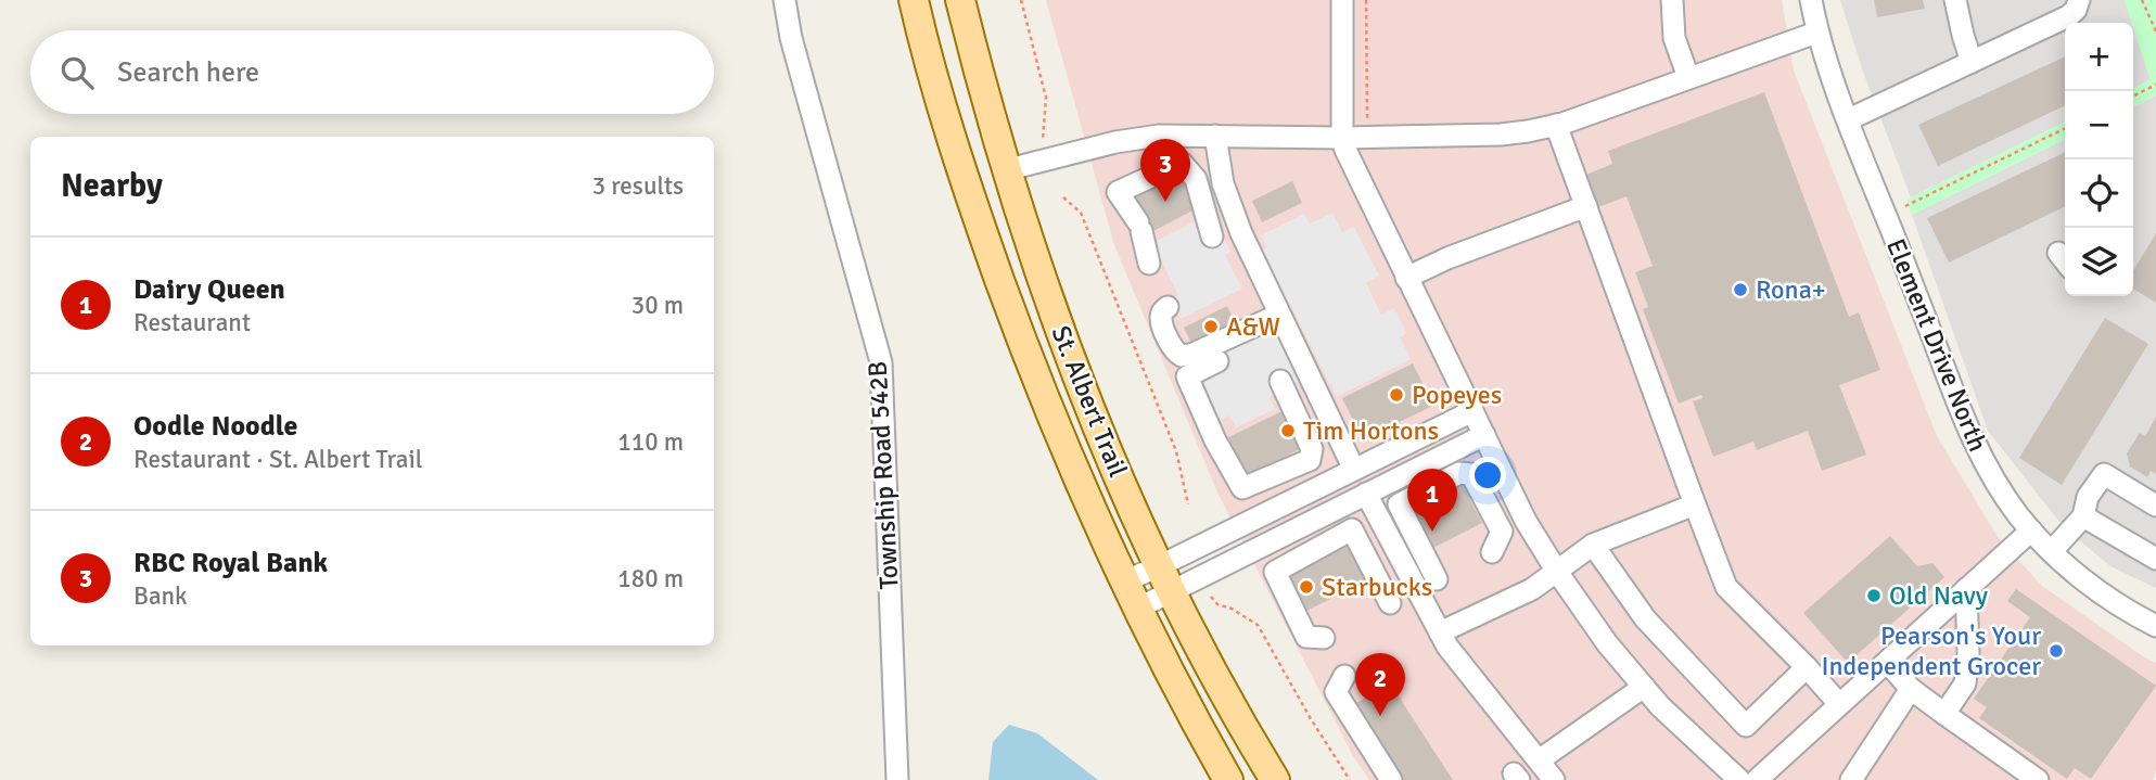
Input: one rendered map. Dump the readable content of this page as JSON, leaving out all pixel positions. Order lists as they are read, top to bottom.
{
  "streets": {
    "main road": ["St. Albert Trail"],
    "street": ["Element Drive North", "Township Road 542B"]
  },
  "places": [
    "Rona+",
    "A&W",
    "Popeyes",
    "Tim Hortons",
    "Starbucks",
    "Old Navy",
    "Pearson's Your Independent Grocer"
  ],
  "page": {
    "map_buttons": ["+", "−"],
    "search": "Search here",
    "heading": ["Nearby", "3 results"],
    "pins": ["3", "1", "2"],
    "list": [
      {
        "mark": "1",
        "name": "Dairy Queen",
        "note": "Restaurant",
        "value": "30 m"
      },
      {
        "mark": "2",
        "name": "Oodle Noodle",
        "note": "Restaurant · St. Albert Trail",
        "value": "110 m"
      },
      {
        "mark": "3",
        "name": "RBC Royal Bank",
        "note": "Bank",
        "value": "180 m"
      }
    ]
  }
}
